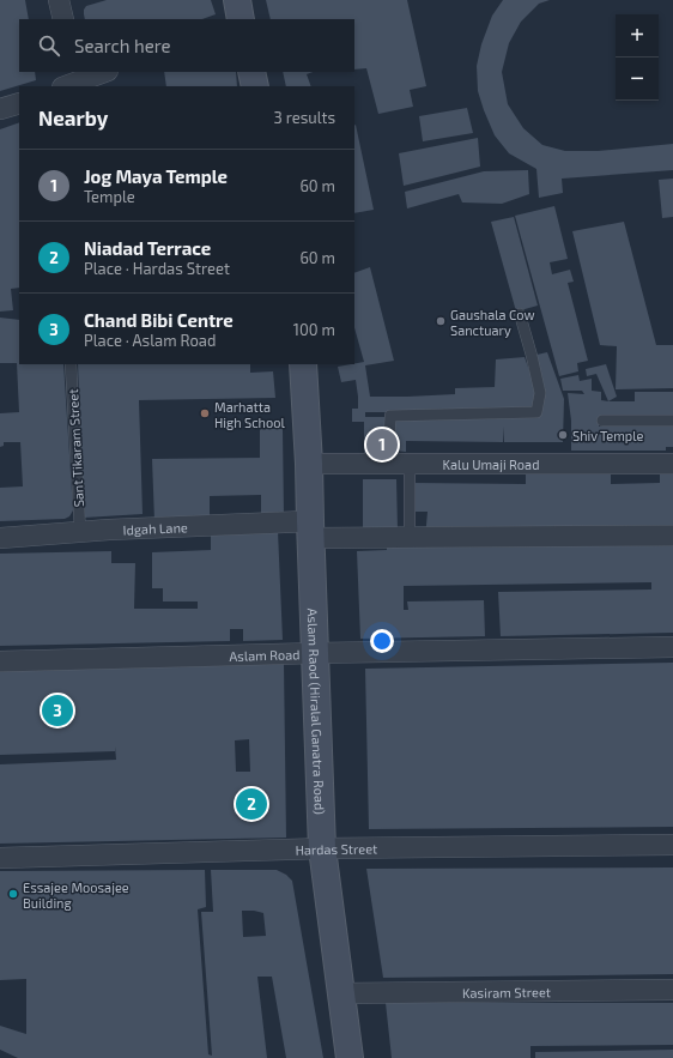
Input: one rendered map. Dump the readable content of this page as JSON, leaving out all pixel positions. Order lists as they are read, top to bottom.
{
  "streets": {
    "street": [
      "Kalu Umaji Road",
      "Idgah Lane",
      "Aslam Road",
      "Aslam Raod (Hiralal Ganatra Road)",
      "Hardas Street",
      "Kasiram Street"
    ],
    "lane": ["Sant Tikaram Street"]
  },
  "crossings": [
    ["Sant Tikaram Street", "Idgah Lane"],
    ["Kalu Umaji Road", "Aslam Raod (Hiralal Ganatra Road)"],
    ["Idgah Lane", "Aslam Raod (Hiralal Ganatra Road)"],
    ["Aslam Road", "Aslam Raod (Hiralal Ganatra Road)"],
    ["Aslam Raod (Hiralal Ganatra Road)", "Hardas Street"],
    ["Aslam Raod (Hiralal Ganatra Road)", "Kasiram Street"]
  ],
  "places": [
    "Gaushala Cow Sanctuary",
    "Marhatta High School",
    "Shiv Temple",
    "Essajee Moosajee Building"
  ],
  "page": {
    "map_buttons": ["+", "−"],
    "search": "Search here",
    "heading": ["Nearby", "3 results"],
    "list": [
      {
        "mark": "1",
        "name": "Jog Maya Temple",
        "note": "Temple",
        "value": "60 m"
      },
      {
        "mark": "2",
        "name": "Niadad Terrace",
        "note": "Place · Hardas Street",
        "value": "60 m"
      },
      {
        "mark": "3",
        "name": "Chand Bibi Centre",
        "note": "Place · Aslam Road",
        "value": "100 m"
      }
    ],
    "pins": ["1", "3", "2"]
  }
}
